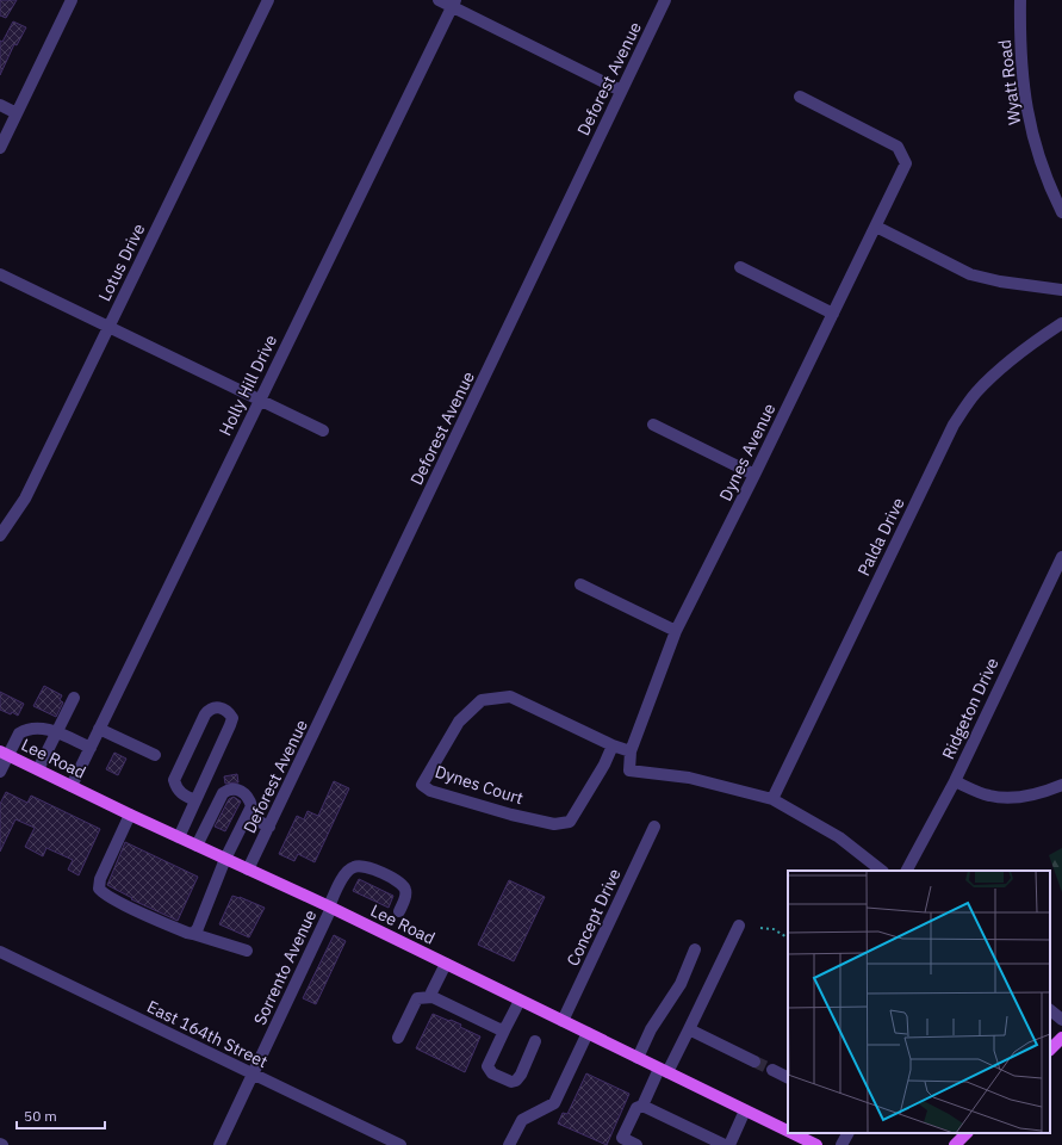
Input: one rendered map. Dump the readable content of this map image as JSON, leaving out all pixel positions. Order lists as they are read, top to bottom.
{
  "streets": {
    "main road": ["Lee Road"],
    "street": [
      "Deforest Avenue",
      "Wyatt Road",
      "Lotus Drive",
      "Holly Hill Drive",
      "Dynes Avenue",
      "Palda Drive",
      "Ridgeton Drive",
      "Dynes Court",
      "Concept Drive",
      "Sorrento Avenue",
      "East 164th Street"
    ]
  },
  "crossings": [
    ["Deforest Avenue", "Lee Road"],
    ["Holly Hill Drive", "Lee Road"],
    ["Dynes Avenue", "Palda Drive"],
    ["Dynes Avenue", "Dynes Court"],
    ["Lee Road", "Concept Drive"],
    ["Lee Road", "Sorrento Avenue"],
    ["Sorrento Avenue", "East 164th Street"]
  ],
  "scale_bar": "50 m"
}
